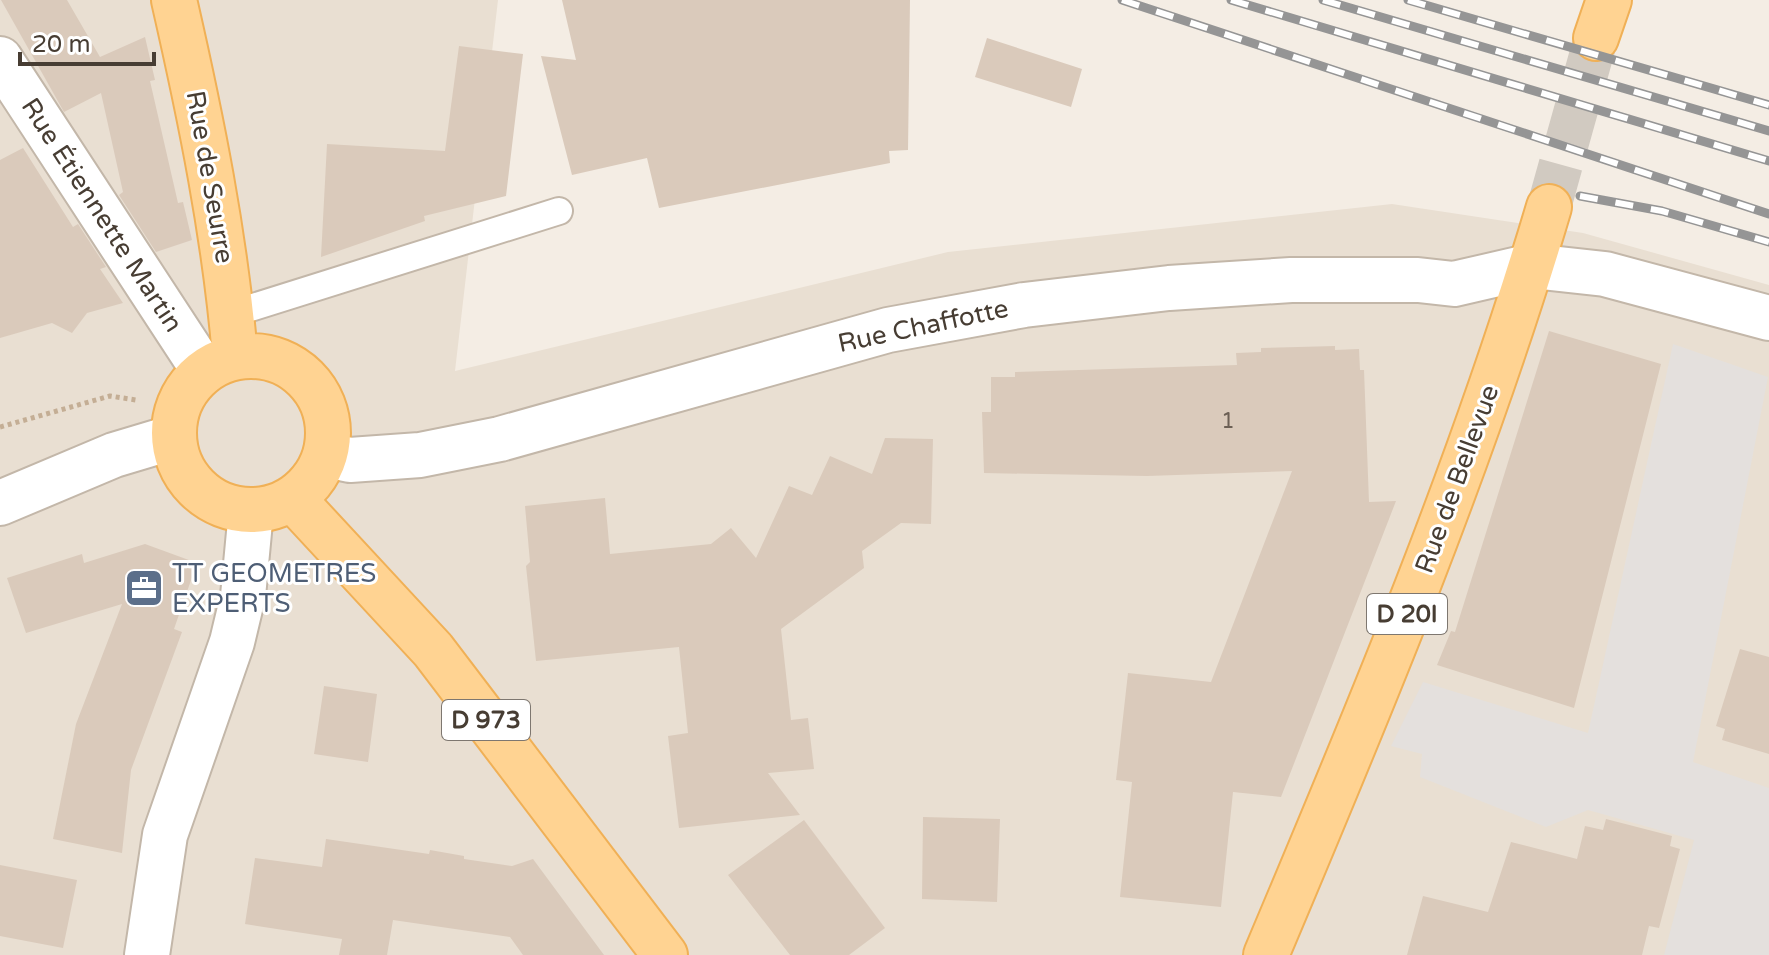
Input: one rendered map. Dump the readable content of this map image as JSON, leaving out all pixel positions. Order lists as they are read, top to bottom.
{
  "streets": {
    "main road": [
      "Rue de Seurre",
      "Rue de Bellevue",
      "D 20I",
      "D 973"
    ],
    "street": ["Rue Étiennette Martin", "Rue Chaffotte"]
  },
  "crossings": [
    ["Rue de Seurre", "Rue Étiennette Martin"],
    ["Rue de Seurre", "Rue Chaffotte"],
    ["Rue de Seurre", "D 973"],
    ["Rue Étiennette Martin", "Rue Chaffotte"],
    ["Rue Étiennette Martin", "D 973"],
    ["Rue Chaffotte", "Rue de Bellevue"],
    ["Rue Chaffotte", "D 20I"],
    ["Rue Chaffotte", "D 973"],
    ["Rue de Bellevue", "D 20I"]
  ],
  "places": {
    "office": ["TT GEOMETRES EXPERTS"]
  },
  "house_numbers": ["1"],
  "scale_bar": "20 m"
}
